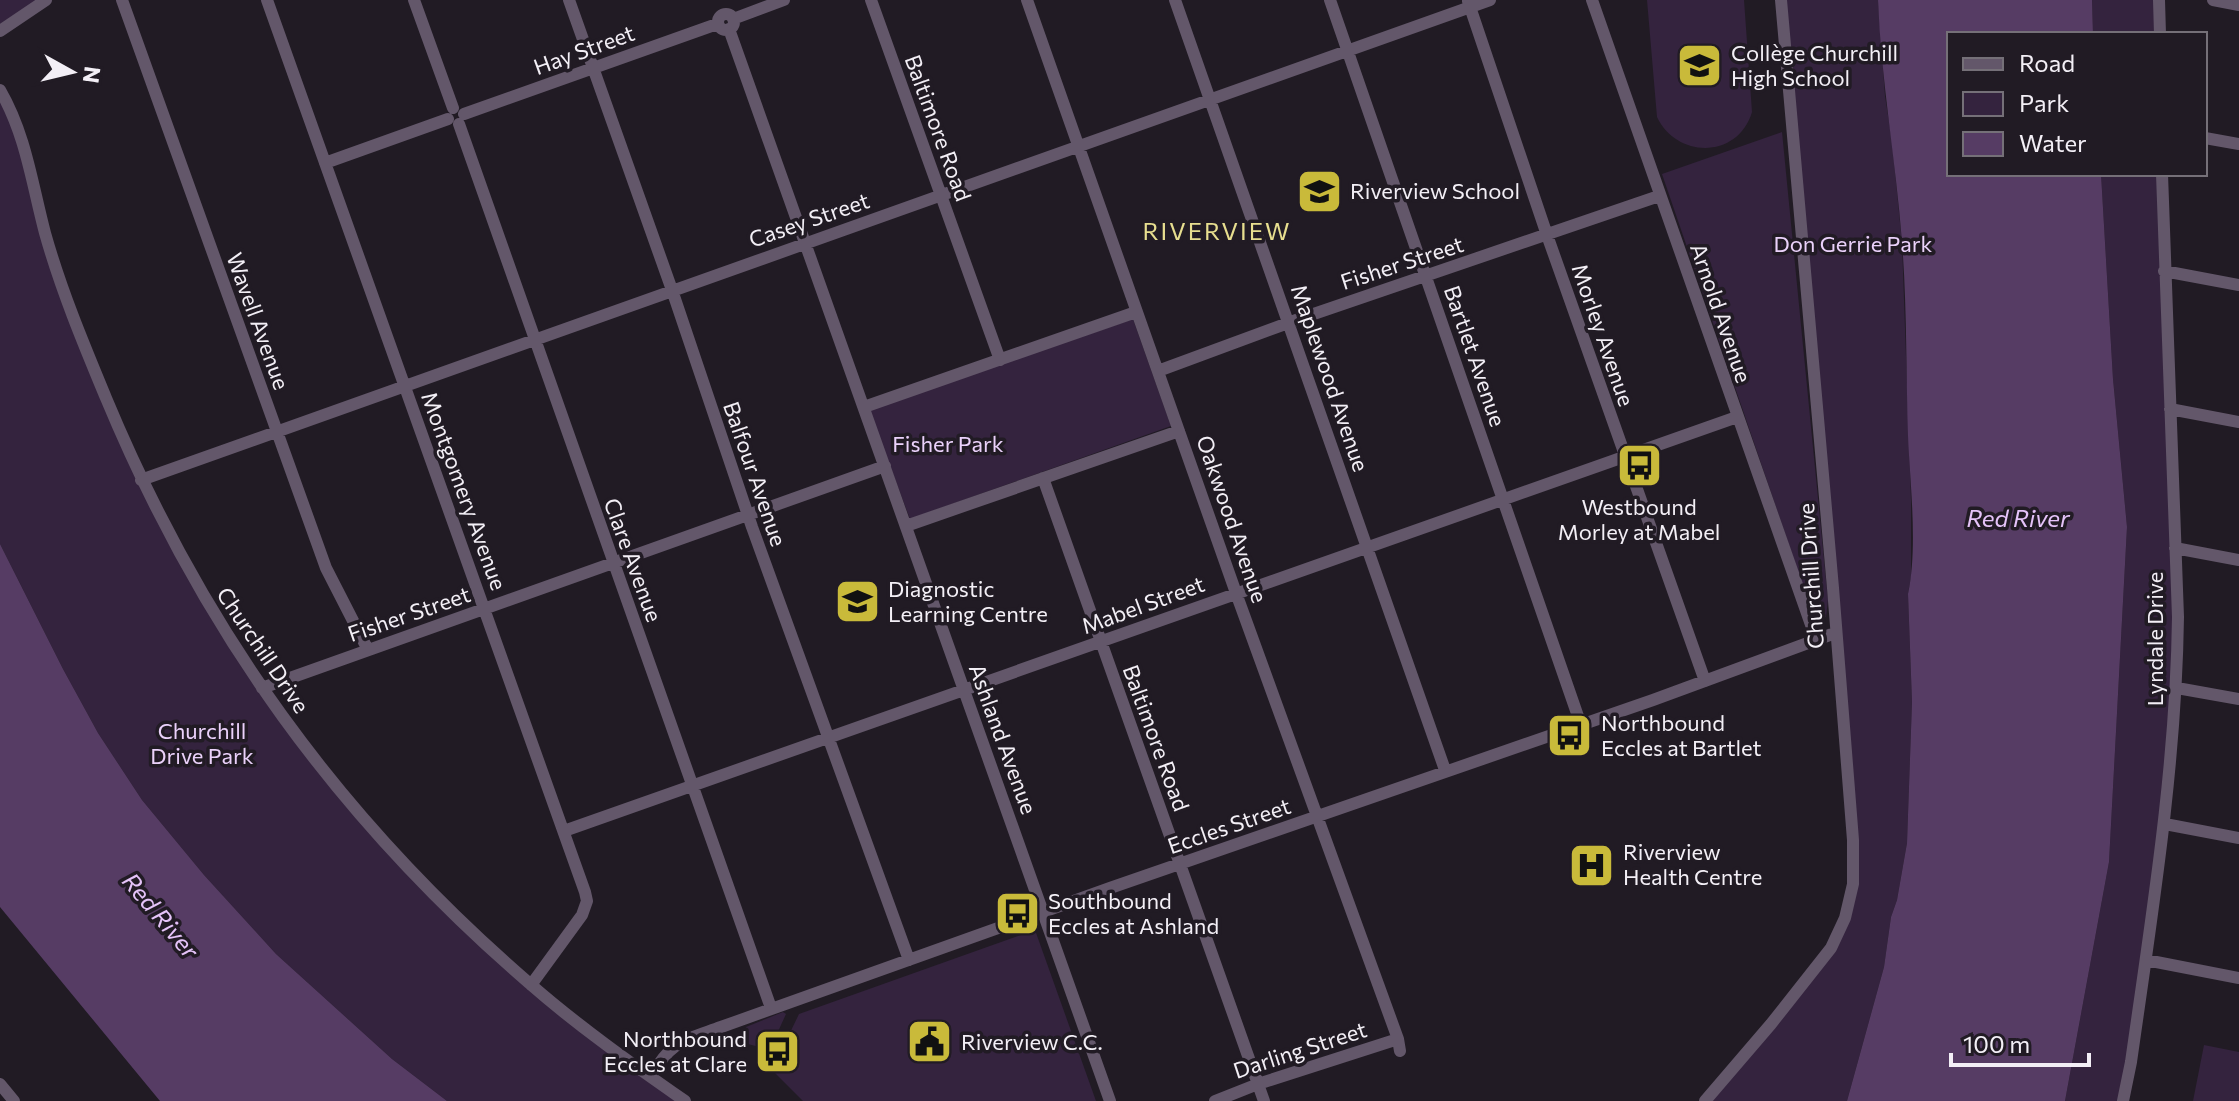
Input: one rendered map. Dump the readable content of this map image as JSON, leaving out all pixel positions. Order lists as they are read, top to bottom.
{
  "streets": {
    "street": [
      "Hay Street",
      "Baltimore Road",
      "Casey Street",
      "Fisher Street",
      "Arnold Avenue",
      "Wavell Avenue",
      "Morley Avenue",
      "Bartlet Avenue",
      "Maplewood Avenue",
      "Balfour Avenue",
      "Montgomery Avenue",
      "Oakwood Avenue",
      "Clare Avenue",
      "Churchill Drive",
      "Mabel Street",
      "Lyndale Drive",
      "Ashland Avenue",
      "Eccles Street",
      "Darling Street"
    ]
  },
  "crossings": [
    ["Hay Street", "Balfour Avenue"],
    ["Hay Street", "Montgomery Avenue"],
    ["Hay Street", "Clare Avenue"],
    ["Hay Street", "Ashland Avenue"],
    ["Baltimore Road", "Casey Street"],
    ["Baltimore Road", "Mabel Street"],
    ["Baltimore Road", "Eccles Street"],
    ["Baltimore Road", "Darling Street"],
    ["Casey Street", "Wavell Avenue"],
    ["Casey Street", "Morley Avenue"],
    ["Casey Street", "Bartlet Avenue"],
    ["Casey Street", "Maplewood Avenue"],
    ["Casey Street", "Balfour Avenue"],
    ["Casey Street", "Montgomery Avenue"],
    ["Casey Street", "Oakwood Avenue"],
    ["Casey Street", "Clare Avenue"],
    ["Casey Street", "Churchill Drive"],
    ["Casey Street", "Ashland Avenue"],
    ["Fisher Street", "Arnold Avenue"],
    ["Fisher Street", "Wavell Avenue"],
    ["Fisher Street", "Morley Avenue"],
    ["Fisher Street", "Bartlet Avenue"],
    ["Fisher Street", "Maplewood Avenue"],
    ["Fisher Street", "Balfour Avenue"],
    ["Fisher Street", "Montgomery Avenue"],
    ["Fisher Street", "Oakwood Avenue"],
    ["Fisher Street", "Clare Avenue"],
    ["Fisher Street", "Churchill Drive"],
    ["Fisher Street", "Ashland Avenue"],
    ["Arnold Avenue", "Mabel Street"],
    ["Arnold Avenue", "Eccles Street"],
    ["Morley Avenue", "Mabel Street"],
    ["Morley Avenue", "Eccles Street"],
    ["Bartlet Avenue", "Mabel Street"],
    ["Bartlet Avenue", "Eccles Street"],
    ["Maplewood Avenue", "Mabel Street"],
    ["Maplewood Avenue", "Eccles Street"],
    ["Balfour Avenue", "Mabel Street"],
    ["Balfour Avenue", "Eccles Street"],
    ["Montgomery Avenue", "Churchill Drive"],
    ["Montgomery Avenue", "Mabel Street"],
    ["Oakwood Avenue", "Mabel Street"],
    ["Oakwood Avenue", "Eccles Street"],
    ["Oakwood Avenue", "Darling Street"],
    ["Clare Avenue", "Mabel Street"],
    ["Clare Avenue", "Eccles Street"],
    ["Churchill Drive", "Eccles Street"],
    ["Mabel Street", "Ashland Avenue"],
    ["Ashland Avenue", "Eccles Street"]
  ],
  "districts": ["RIVERVIEW"],
  "water": ["Red River"],
  "parks": ["Don Gerrie Park", "Fisher Park", "Churchill Drive Park"],
  "places": {
    "school or university": ["Collège Churchill High School", "Riverview School", "Diagnostic Learning Centre"],
    "bus stop": [
      "Westbound Morley at Mabel",
      "Northbound Eccles at Bartlet",
      "Southbound Eccles at Ashland",
      "Northbound Eccles at Clare"
    ],
    "hospital": ["Riverview Health Centre"],
    "public building": ["Riverview C.C."]
  },
  "legend": ["Road", "Park", "Water"],
  "scale_bar": "100 m",
  "north": "right"
}
